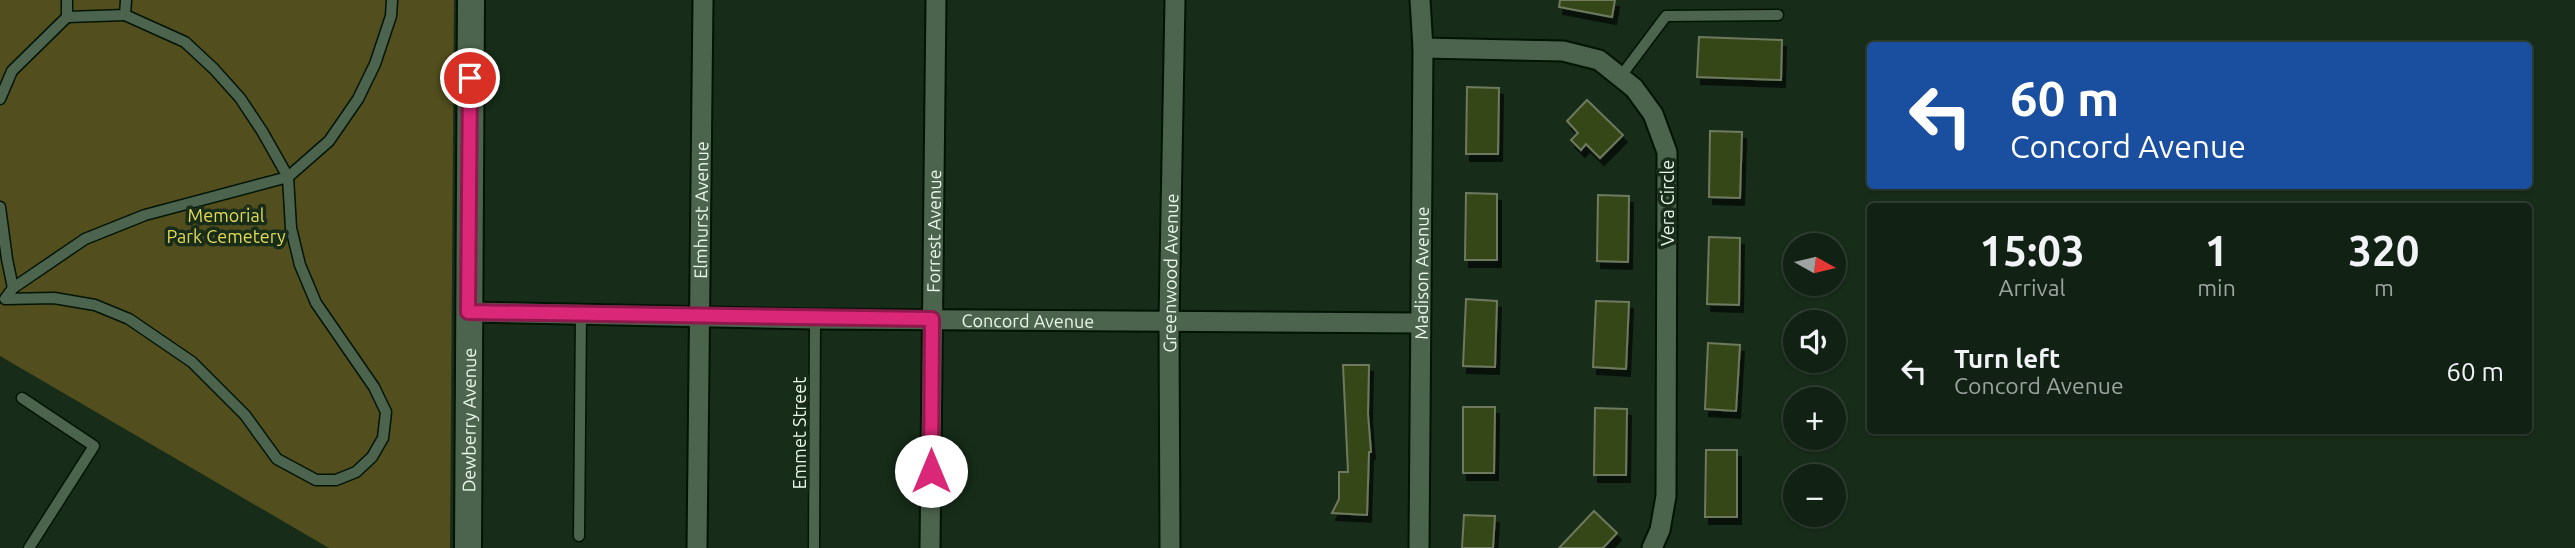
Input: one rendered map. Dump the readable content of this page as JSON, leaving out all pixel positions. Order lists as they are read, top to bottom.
{
  "streets": {
    "street": [
      "Vera Circle",
      "Elmhurst Avenue",
      "Forrest Avenue",
      "Greenwood Avenue",
      "Madison Avenue",
      "Concord Avenue",
      "Dewberry Avenue"
    ],
    "lane": ["Emmet Street"]
  },
  "crossings": [
    ["Vera Circle", "Madison Avenue"],
    ["Elmhurst Avenue", "Concord Avenue"],
    ["Forrest Avenue", "Concord Avenue"],
    ["Greenwood Avenue", "Concord Avenue"],
    ["Madison Avenue", "Concord Avenue"],
    ["Concord Avenue", "Dewberry Avenue"],
    ["Concord Avenue", "Emmet Street"]
  ],
  "parks": ["Memorial Park Cemetery"],
  "north": "right",
  "page": {
    "turn": ["60 m", "Concord Avenue"],
    "eta": [
      "15:03",
      "Arrival",
      "1",
      "min",
      "320",
      "m"
    ],
    "map_buttons": ["+", "−"],
    "list": [
      {
        "name": "Turn left",
        "note": "Concord Avenue",
        "value": "60 m"
      }
    ]
  }
}
